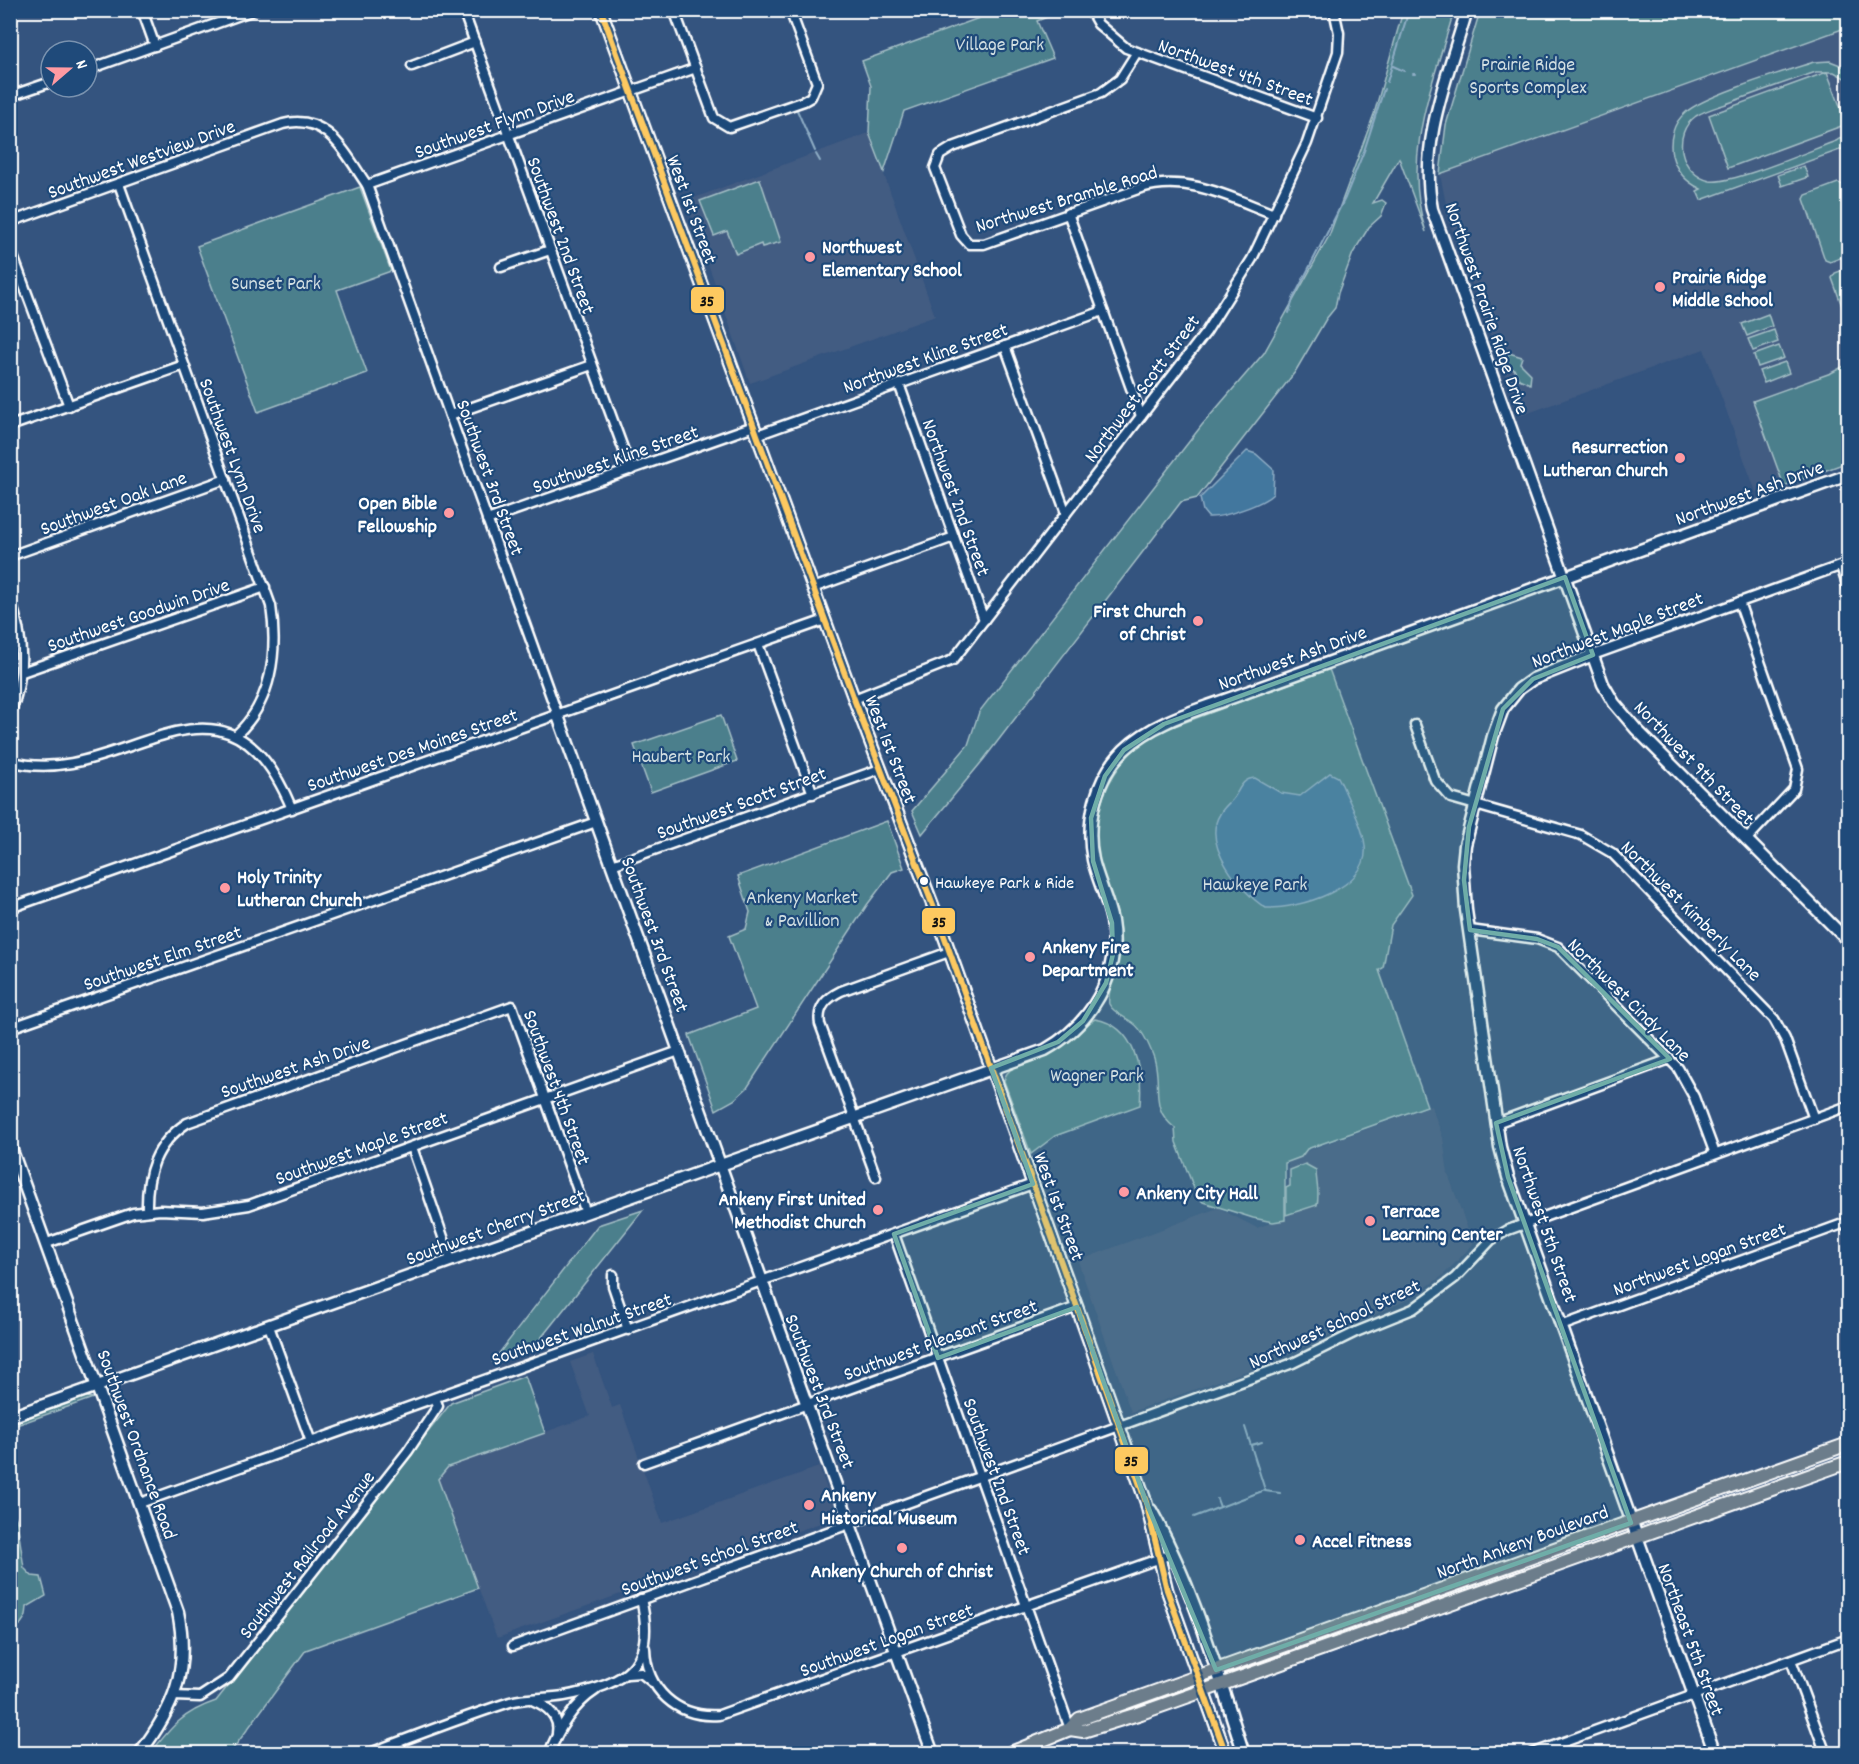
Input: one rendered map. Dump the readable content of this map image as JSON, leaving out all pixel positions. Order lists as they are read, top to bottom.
{
  "streets": {
    "main road": ["North Ankeny Boulevard"],
    "street": [
      "Northwest 4th Street",
      "Southwest Flynn Drive",
      "Southwest Westview Drive",
      "Northwest Bramble Road",
      "West 1st Street",
      "Southwest 2nd Street",
      "Northwest Prairie Ridge Drive",
      "Northwest Kline Street",
      "Northwest Scott Street",
      "Southwest Lynn Drive",
      "Southwest Kline Street",
      "Southwest 3rd Street",
      "Northwest Ash Drive",
      "Northwest 2nd Street",
      "Southwest Oak Lane",
      "Southwest Goodwin Drive",
      "Northwest Maple Street",
      "Southwest Des Moines Street",
      "Northwest 9th Street",
      "Southwest Scott Street",
      "Northwest Kimberly Lane",
      "Southwest Elm Street",
      "Northwest Cindy Lane",
      "Southwest Ash Drive",
      "Southwest 4th Street",
      "Southwest Maple Street",
      "Northwest 5th Street",
      "Southwest Cherry Street",
      "Northwest Logan Street",
      "Northwest School Street",
      "Southwest Walnut Street",
      "Southwest Pleasant Street",
      "Southwest Ordnance Road",
      "Southwest Railroad Avenue",
      "Southwest School Street",
      "Southwest Logan Street",
      "Northeast 5th Street"
    ]
  },
  "crossings": [
    ["Northwest 4th Street", "Northwest Bramble Road"],
    ["Northwest 4th Street", "Northwest Scott Street"],
    ["Southwest Flynn Drive", "West 1st Street"],
    ["Southwest Flynn Drive", "Southwest 2nd Street"],
    ["Southwest Flynn Drive", "Southwest 3rd Street"],
    ["Southwest Westview Drive", "Southwest Lynn Drive"],
    ["Southwest Westview Drive", "Southwest 3rd Street"],
    ["Northwest Bramble Road", "Northwest Scott Street"],
    ["West 1st Street", "Northwest Kline Street"],
    ["West 1st Street", "Northwest Scott Street"],
    ["West 1st Street", "Southwest Kline Street"],
    ["West 1st Street", "Northwest Ash Drive"],
    ["West 1st Street", "Southwest Des Moines Street"],
    ["West 1st Street", "Southwest Scott Street"],
    ["West 1st Street", "Southwest Cherry Street"],
    ["West 1st Street", "Northwest School Street"],
    ["West 1st Street", "Southwest Walnut Street"],
    ["West 1st Street", "Southwest Pleasant Street"],
    ["West 1st Street", "North Ankeny Boulevard"],
    ["West 1st Street", "Southwest School Street"],
    ["West 1st Street", "Southwest Logan Street"],
    ["Southwest 2nd Street", "Southwest Kline Street"],
    ["Southwest 2nd Street", "Southwest Walnut Street"],
    ["Southwest 2nd Street", "Southwest Pleasant Street"],
    ["Southwest 2nd Street", "Southwest School Street"],
    ["Southwest 2nd Street", "Southwest Logan Street"],
    ["Northwest Prairie Ridge Drive", "Northwest Ash Drive"],
    ["Northwest Prairie Ridge Drive", "Northwest 9th Street"],
    ["Northwest Kline Street", "Southwest Kline Street"],
    ["Northwest Kline Street", "Northwest 2nd Street"],
    ["Northwest Scott Street", "Northwest 2nd Street"],
    ["Southwest Lynn Drive", "Southwest Oak Lane"],
    ["Southwest Lynn Drive", "Southwest Goodwin Drive"],
    ["Southwest Kline Street", "Southwest 3rd Street"],
    ["Southwest 3rd Street", "Southwest Des Moines Street"],
    ["Southwest 3rd Street", "Southwest Scott Street"],
    ["Southwest 3rd Street", "Southwest Elm Street"],
    ["Southwest 3rd Street", "Southwest Maple Street"],
    ["Southwest 3rd Street", "Southwest Cherry Street"],
    ["Southwest 3rd Street", "Southwest Walnut Street"],
    ["Southwest 3rd Street", "Southwest Pleasant Street"],
    ["Southwest 3rd Street", "Southwest School Street"],
    ["Southwest 3rd Street", "Southwest Logan Street"],
    ["Northwest Ash Drive", "Northwest 9th Street"],
    ["Northwest Ash Drive", "Southwest Cherry Street"],
    ["Northwest Maple Street", "Northwest 9th Street"],
    ["Northwest Maple Street", "Northwest Kimberly Lane"],
    ["Northwest Maple Street", "Northwest 5th Street"],
    ["Northwest Kimberly Lane", "Northwest 5th Street"],
    ["Northwest Kimberly Lane", "Northwest School Street"],
    ["Northwest Cindy Lane", "Northwest 5th Street"],
    ["Northwest Cindy Lane", "Northwest School Street"],
    ["Southwest Ash Drive", "Southwest 4th Street"],
    ["Southwest Ash Drive", "Southwest Maple Street"],
    ["Southwest 4th Street", "Southwest Maple Street"],
    ["Southwest 4th Street", "Southwest Cherry Street"],
    ["Southwest Maple Street", "Southwest Ordnance Road"],
    ["Northwest 5th Street", "Northwest Logan Street"],
    ["Northwest 5th Street", "Northwest School Street"],
    ["Northwest 5th Street", "North Ankeny Boulevard"],
    ["Northwest 5th Street", "Northeast 5th Street"],
    ["Southwest Cherry Street", "Southwest Ordnance Road"],
    ["Northwest School Street", "Southwest School Street"],
    ["Southwest Walnut Street", "Southwest Ordnance Road"],
    ["Southwest Walnut Street", "Southwest Railroad Avenue"],
    ["Southwest Ordnance Road", "Southwest Railroad Avenue"],
    ["North Ankeny Boulevard", "Northeast 5th Street"],
    ["Southwest School Street", "Southwest Logan Street"]
  ],
  "parks": [
    "Village Park",
    "Prairie Ridge Sports Complex",
    "Sunset Park",
    "Haubert Park",
    "Hawkeye Park",
    "Ankeny Market & Pavillion",
    "Wagner Park"
  ],
  "places": [
    "Northwest Elementary School",
    "Prairie Ridge Middle School",
    "Resurrection Lutheran Church",
    "Open Bible Fellowship",
    "First Church of Christ",
    "Hawkeye Park & Ride",
    "Holy Trinity Lutheran Church",
    "Ankeny Fire Department",
    "Ankeny City Hall",
    "Ankeny First United Methodist Church",
    "Terrace Learning Center",
    "Ankeny Historical Museum",
    "Accel Fitness",
    "Ankeny Church of Christ"
  ],
  "lines": ["transit line 35"],
  "north": "right"
}
